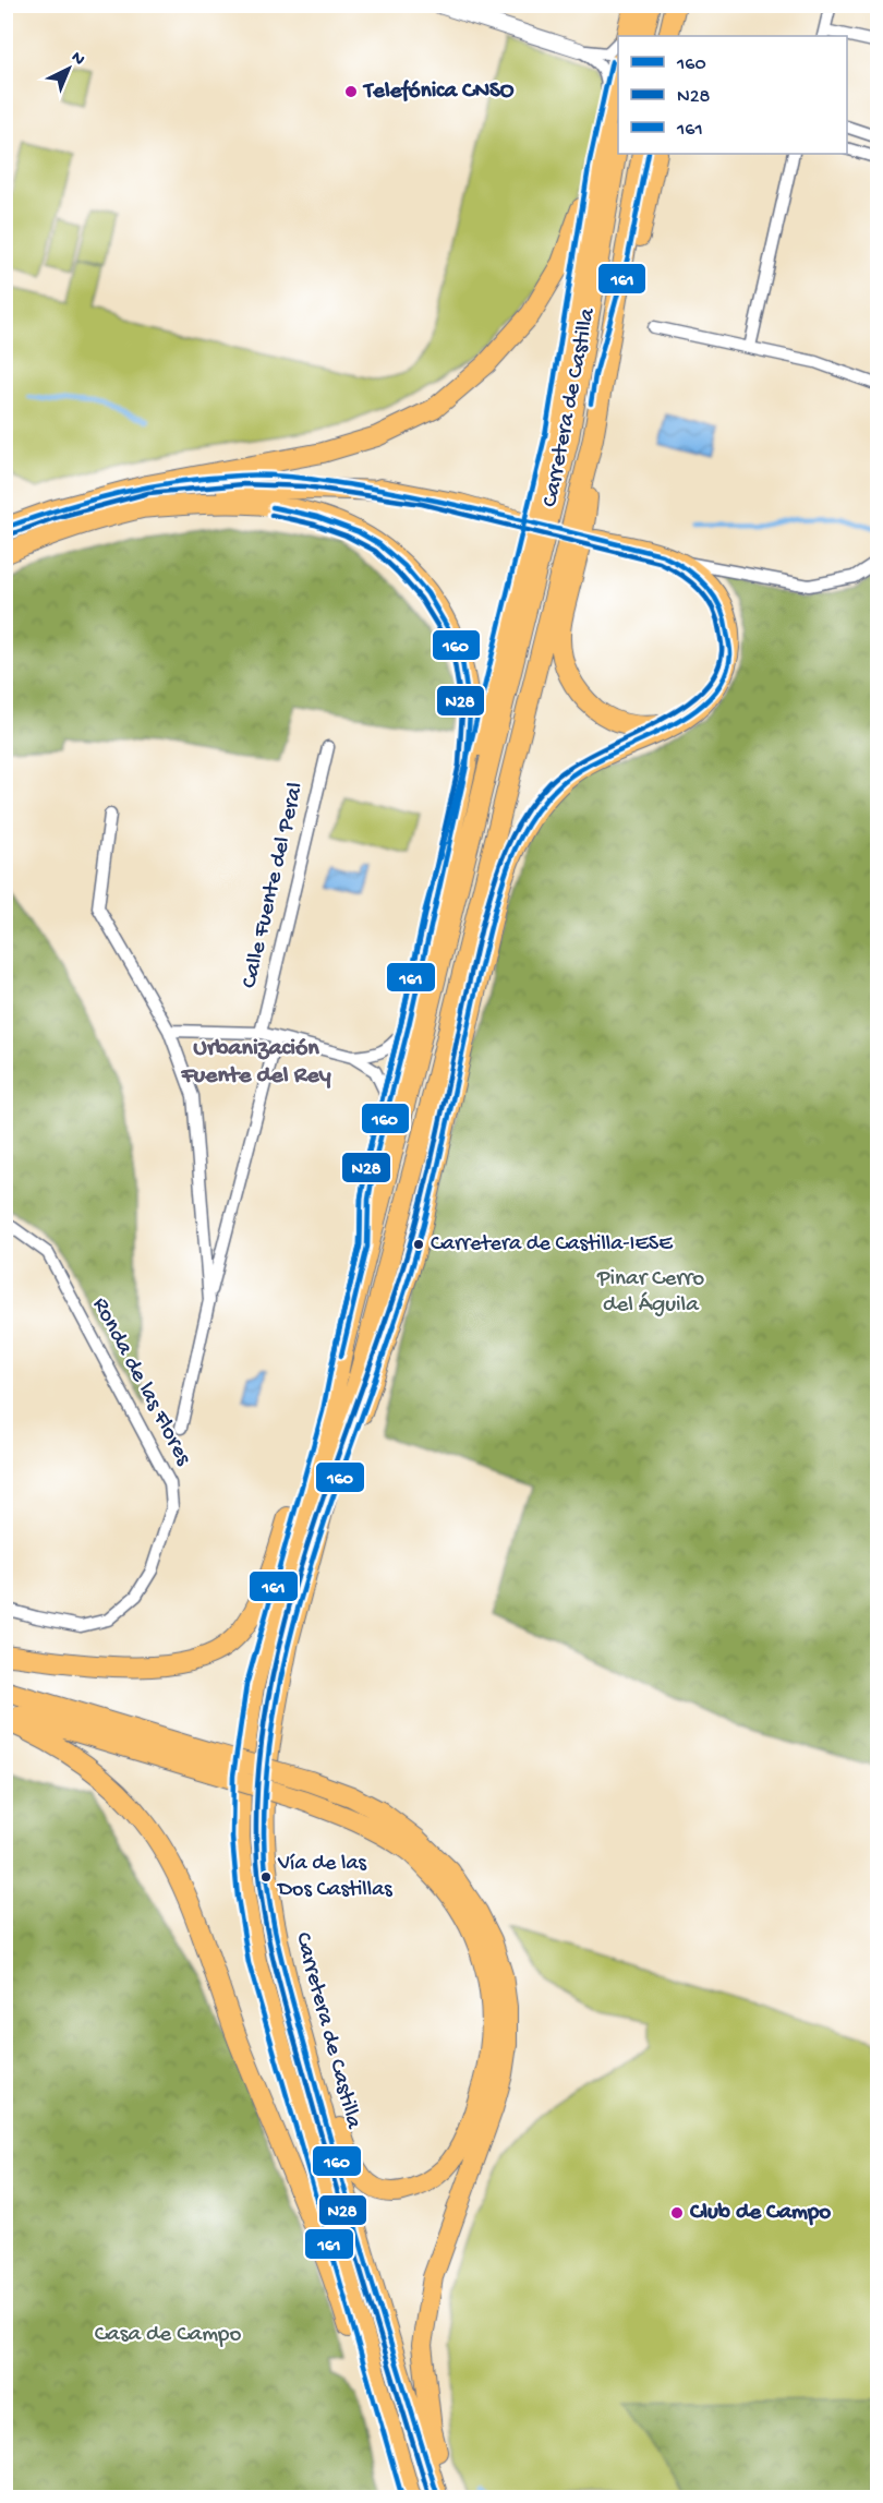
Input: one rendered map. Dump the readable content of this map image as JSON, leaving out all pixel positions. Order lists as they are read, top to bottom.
{
  "streets": {
    "highway": ["Carretera de Castilla"],
    "street": ["Calle Fuente del Peral", "Ronda de las Flores"]
  },
  "districts": ["Urbanización Fuente del Rey"],
  "parks": ["Pinar Cerro del Águila", "Casa de Campo"],
  "places": [
    "Telefónica CNSO",
    "Carretera de Castilla-IESE",
    "Vía de las Dos Castillas",
    "Club de Campo"
  ],
  "lines": ["transit line 161", "transit line 160", "transit line N28"],
  "legend": ["160", "N28", "161"],
  "north": "top right"
}
